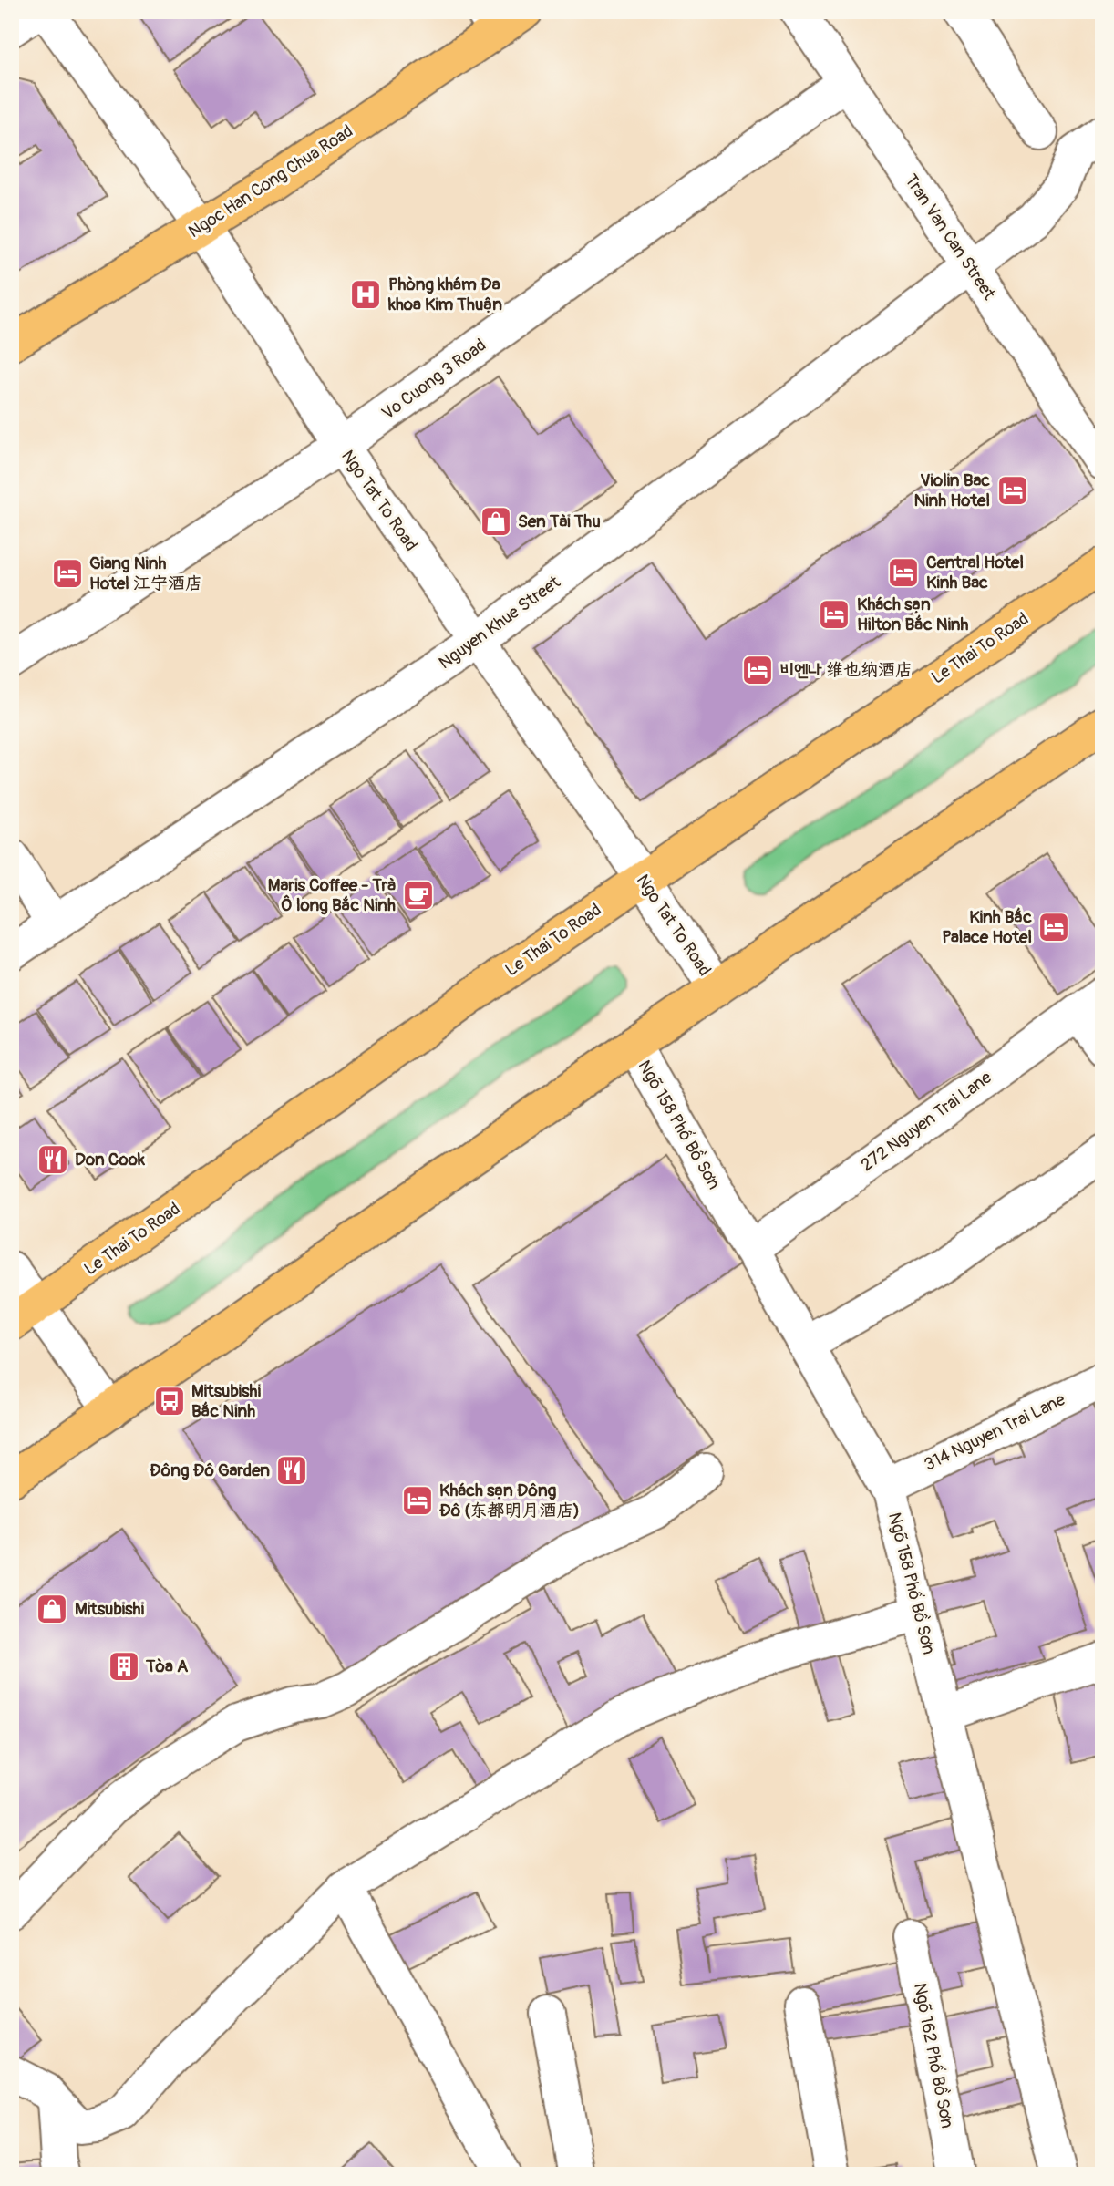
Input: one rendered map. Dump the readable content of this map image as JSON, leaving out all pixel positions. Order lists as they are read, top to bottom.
{
  "streets": {
    "main road": ["Ngoc Han Cong Chua Road", "Le Thai To Road"],
    "street": [
      "Tran Van Can Street",
      "Vo Cuong 3 Road",
      "Ngo Tat To Road",
      "Nguyen Khue Street",
      "272 Nguyen Trai Lane",
      "Ngõ 158 Phố Bồ Sơn",
      "314 Nguyen Trai Lane",
      "Ngõ 162 Phố Bồ Sơn"
    ]
  },
  "crossings": [
    ["Ngoc Han Cong Chua Road", "Ngo Tat To Road"],
    ["Tran Van Can Street", "Vo Cuong 3 Road"],
    ["Tran Van Can Street", "Nguyen Khue Street"],
    ["Vo Cuong 3 Road", "Ngo Tat To Road"],
    ["Ngo Tat To Road", "Nguyen Khue Street"],
    ["Ngo Tat To Road", "Le Thai To Road"],
    ["272 Nguyen Trai Lane", "Ngõ 158 Phố Bồ Sơn"],
    ["Ngõ 158 Phố Bồ Sơn", "314 Nguyen Trai Lane"]
  ],
  "places": {
    "hospital": ["Phòng khám Đa khoa Kim Thuận"],
    "hotel": [
      "Violin Bac Ninh Hotel",
      "Central Hotel Kinh Bac",
      "Giang Ninh Hotel 江宁酒店",
      "Khách sạn Hilton Bắc Ninh",
      "비엔나 维也纳酒店",
      "Kinh Bắc Palace Hotel",
      "Khách sạn Đông Đô (东都明月酒店)"
    ],
    "shop": ["Sen Tài Thu", "Mitsubishi"],
    "cafe": ["Maris Coffee - Trà Ô long Bắc Ninh"],
    "restaurant": ["Don Cook", "Đông Đô Garden"],
    "bus stop": ["Mitsubishi Bắc Ninh"],
    "building": ["Tòa A"]
  }
}
